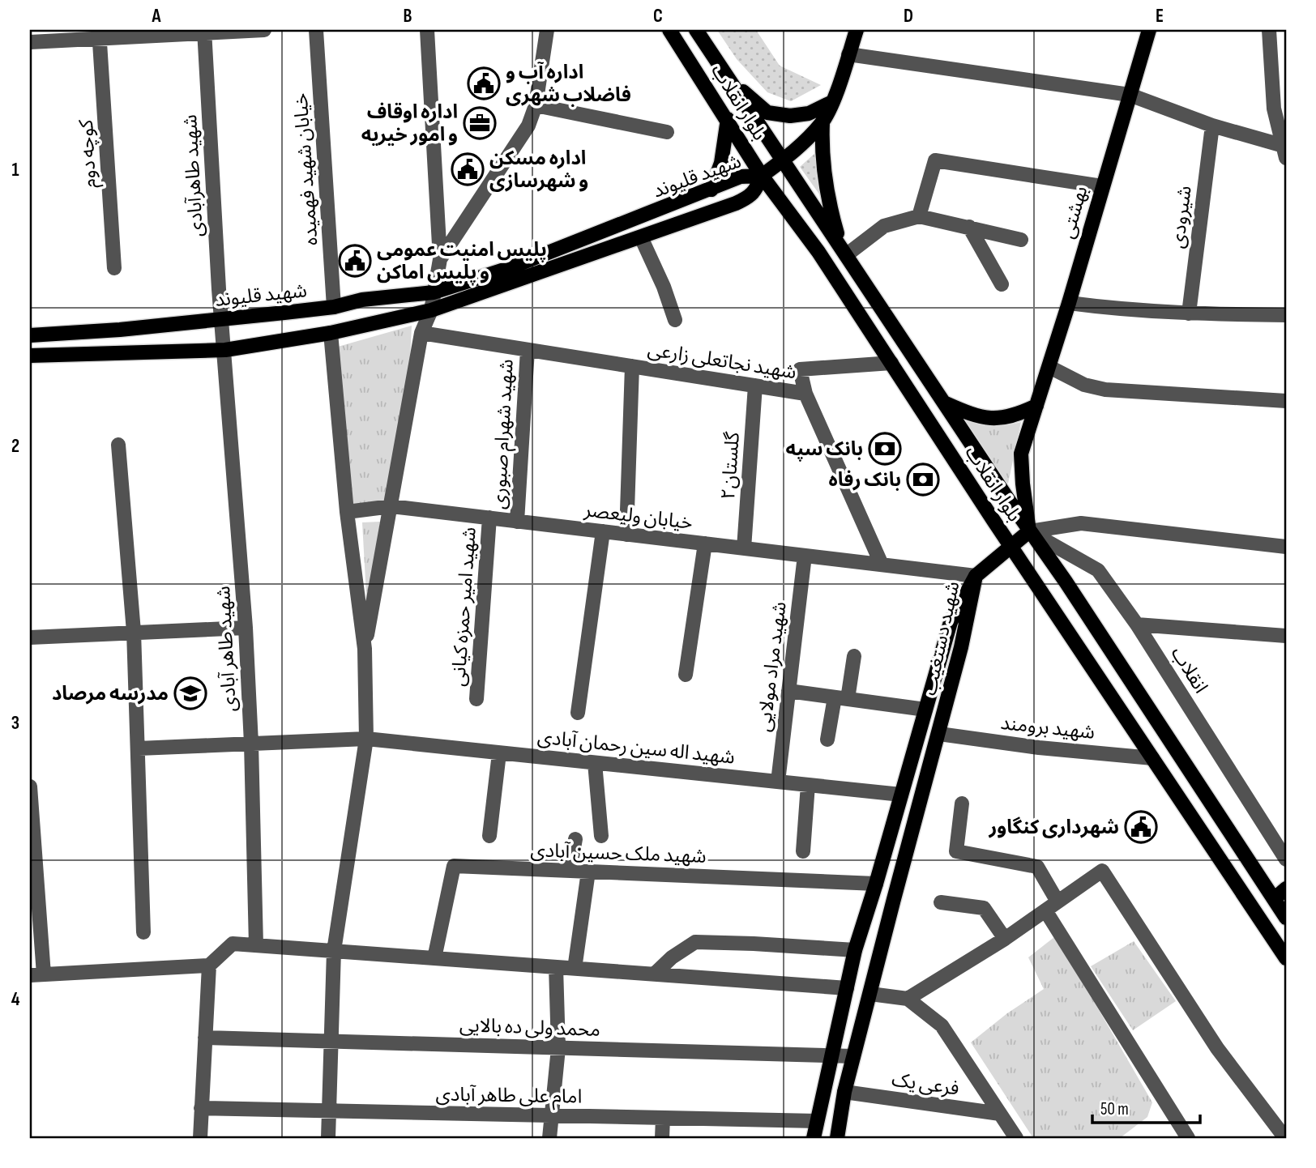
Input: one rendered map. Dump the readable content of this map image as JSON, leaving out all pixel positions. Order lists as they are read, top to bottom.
{
  "streets": {
    "main road": [
      "بلوار انقلاب",
      "شهید قلیوند",
      "بهشتی",
      "شهید دستغیب"
    ],
    "street": [
      "کوچه دوم",
      "خیابان شهید فهمیده",
      "شهید طاهرآبادی",
      "شیرودی",
      "شهید نجاتعلی زارعی",
      "شهید شهرام صبوری",
      "گلستان۲",
      "خیابان ولیعصر",
      "شهید امیر حمزه کیانی",
      "شهید طاهر آبادی",
      "شهید مراد مولایی",
      "انقلاب",
      "شهید برومند",
      "شهید اله سین رحمان آبادی",
      "شهید ملک حسین آبادی",
      "محمد ولی ده بالایی",
      "فرعی یک",
      "امام علی طاهر آبادی"
    ]
  },
  "crossings": [
    ["بلوار انقلاب", "شهید قلیوند"],
    ["بلوار انقلاب", "بهشتی"],
    ["بلوار انقلاب", "انقلاب"],
    ["بلوار انقلاب", "شهید برومند"],
    ["خیابان شهید فهمیده", "شهید قلیوند"],
    ["شهید طاهرآبادی", "شهید قلیوند"],
    ["شهید طاهرآبادی", "شهید طاهر آبادی"],
    ["شهید قلیوند", "شهید طاهر آبادی"],
    ["بهشتی", "انقلاب"],
    ["شهید نجاتعلی زارعی", "شهید شهرام صبوری"],
    ["شهید نجاتعلی زارعی", "گلستان۲"],
    ["شهید نجاتعلی زارعی", "خیابان ولیعصر"],
    ["شهید شهرام صبوری", "خیابان ولیعصر"],
    ["گلستان۲", "خیابان ولیعصر"],
    ["خیابان ولیعصر", "شهید امیر حمزه کیانی"],
    ["خیابان ولیعصر", "شهید مراد مولایی"],
    ["شهید دستغیب", "شهید برومند"],
    ["شهید دستغیب", "شهید اله سین رحمان آبادی"],
    ["شهید دستغیب", "شهید ملک حسین آبادی"],
    ["شهید دستغیب", "محمد ولی ده بالایی"],
    ["شهید دستغیب", "فرعی یک"],
    ["شهید دستغیب", "امام علی طاهر آبادی"],
    ["شهید طاهر آبادی", "شهید اله سین رحمان آبادی"],
    ["شهید مراد مولایی", "شهید اله سین رحمان آبادی"]
  ],
  "places": {
    "public building": [
      "اداره آب و فاضلاب شهری",
      "اداره مسکن و شهرسازی",
      "پلیس امنیت عمومی و پلیس اماکن",
      "شهرداری کنگاور"
    ],
    "office": ["اداره اوقاف و امور خیریه"],
    "bank": ["بانک سپه", "بانک رفاه"],
    "school or university": ["مدرسه مرصاد"]
  },
  "scale_bar": "50 m",
  "grid": {
    "columns": [
      "A",
      "B",
      "C",
      "D",
      "E"
    ],
    "rows": [
      "1",
      "2",
      "3",
      "4"
    ]
  }
}
